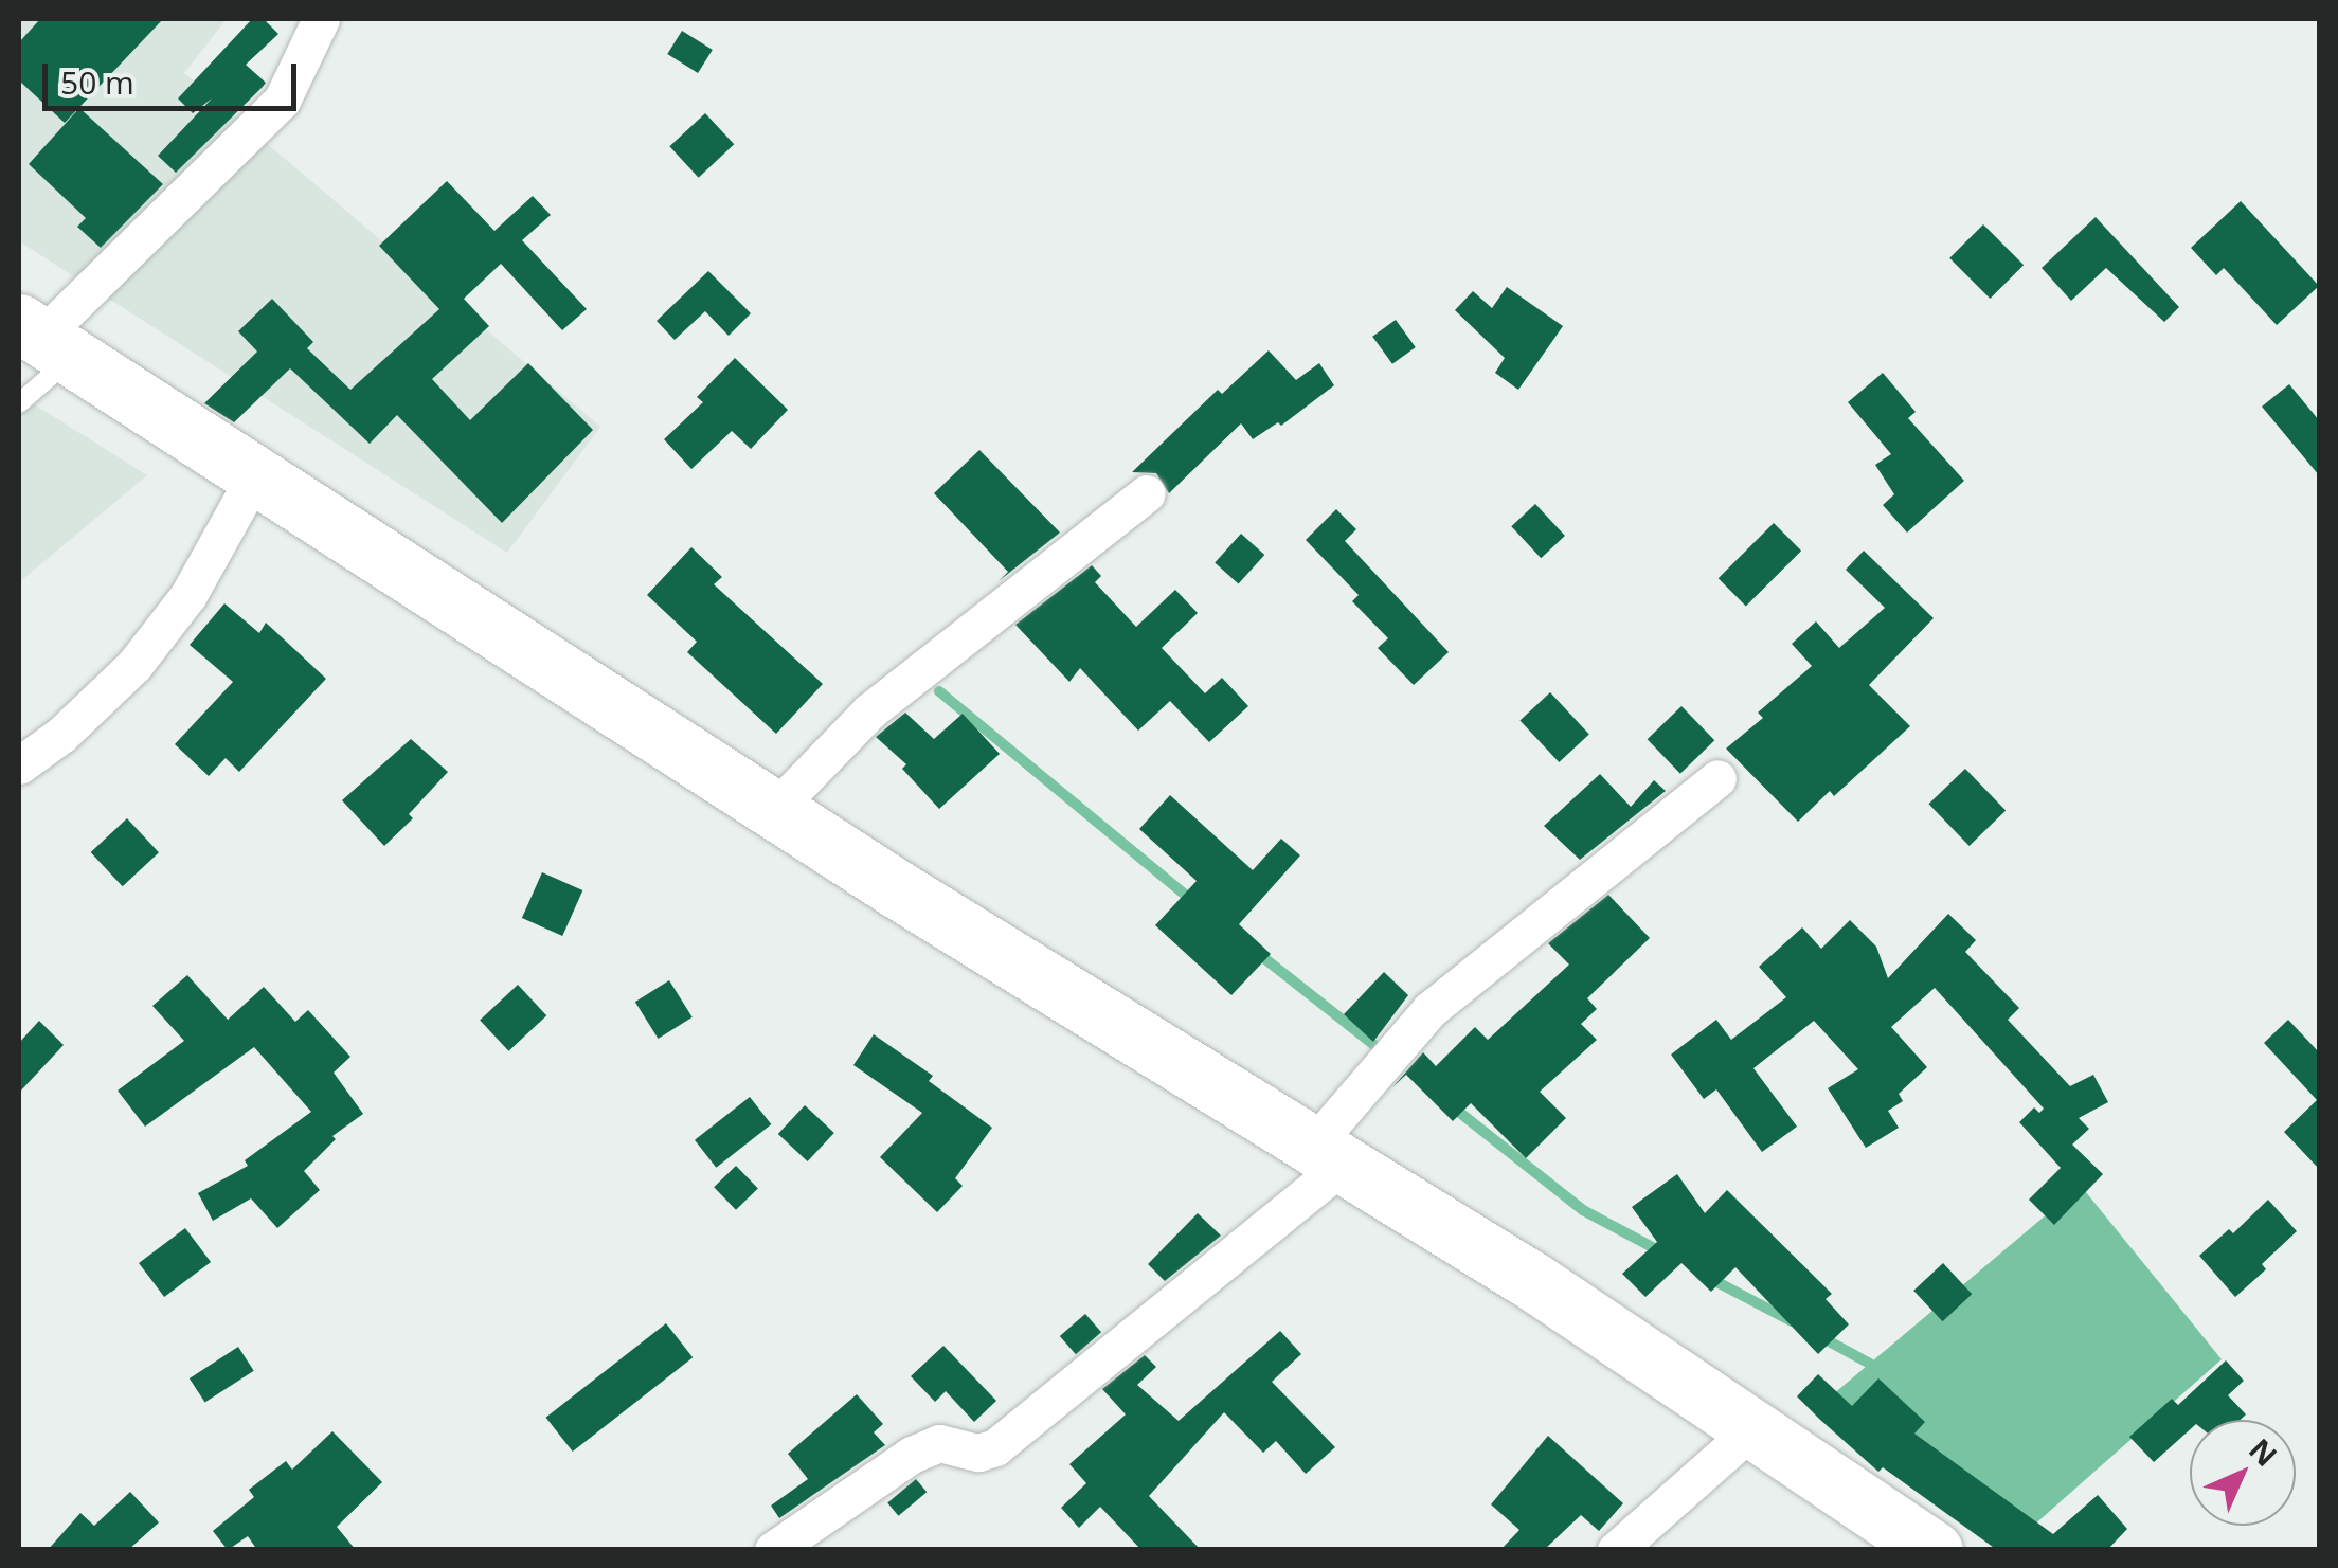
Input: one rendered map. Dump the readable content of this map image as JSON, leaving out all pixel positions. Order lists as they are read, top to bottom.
{
  "scale_bar": "50 m",
  "north": "top right"
}
